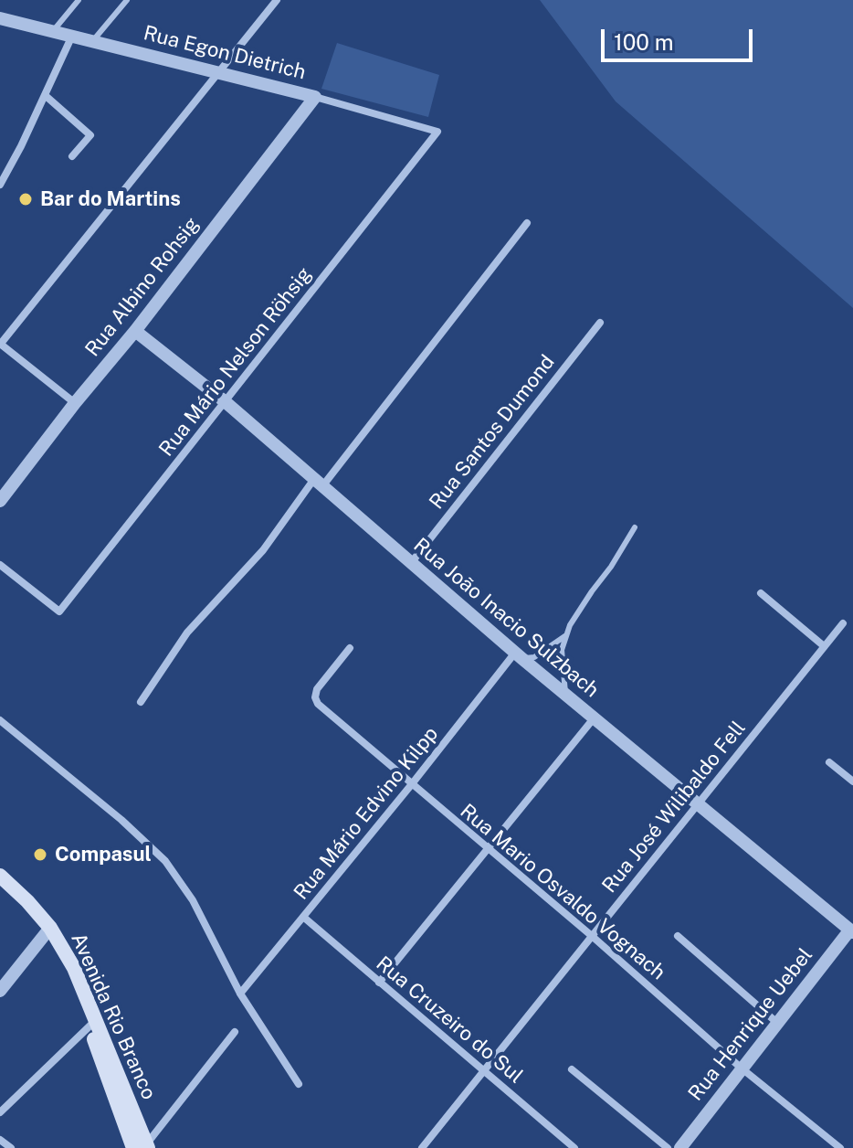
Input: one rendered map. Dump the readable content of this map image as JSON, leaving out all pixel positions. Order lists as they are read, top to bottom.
{
  "streets": {
    "main road": ["Avenida Rio Branco"],
    "street": [
      "Rua Egon Dietrich",
      "Rua Albino Rohsig",
      "Rua Mário Nelson Röhsig",
      "Rua Santos Dumond",
      "Rua João Inacio Sulzbach",
      "Rua José Wilibaldo Fell",
      "Rua Mário Edvino Kilpp",
      "Rua Mario Osvaldo Vognach",
      "Rua Cruzeiro do Sul",
      "Rua Henrique Uebel"
    ]
  },
  "crossings": [
    ["Rua Egon Dietrich", "Rua Albino Rohsig"],
    ["Rua Egon Dietrich", "Rua Mário Nelson Röhsig"],
    ["Rua Albino Rohsig", "Rua João Inacio Sulzbach"],
    ["Rua Mário Nelson Röhsig", "Rua João Inacio Sulzbach"],
    ["Rua Santos Dumond", "Rua João Inacio Sulzbach"],
    ["Rua João Inacio Sulzbach", "Rua José Wilibaldo Fell"],
    ["Rua João Inacio Sulzbach", "Rua Mário Edvino Kilpp"],
    ["Rua João Inacio Sulzbach", "Rua Henrique Uebel"],
    ["Rua José Wilibaldo Fell", "Rua Mario Osvaldo Vognach"],
    ["Rua José Wilibaldo Fell", "Rua Cruzeiro do Sul"],
    ["Rua Mário Edvino Kilpp", "Rua Mario Osvaldo Vognach"],
    ["Rua Mário Edvino Kilpp", "Rua Cruzeiro do Sul"],
    ["Rua Mario Osvaldo Vognach", "Rua Henrique Uebel"]
  ],
  "places": ["Bar do Martins", "Compasul"],
  "scale_bar": "100 m"
}
